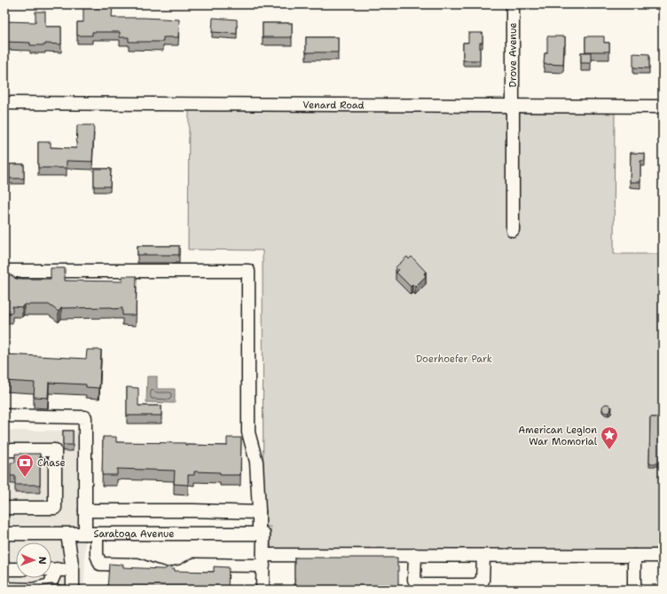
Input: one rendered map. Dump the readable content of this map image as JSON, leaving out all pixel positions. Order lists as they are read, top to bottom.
{
  "streets": {
    "street": ["Drove Avenue", "Venard Road", "Saratoga Avenue"]
  },
  "crossings": [
    ["Drove Avenue", "Venard Road"]
  ],
  "parks": ["Doerhoefer Park"],
  "places": {
    "place": ["American Legion War Momorial"],
    "bank": ["Chase"]
  },
  "north": "right"
}
